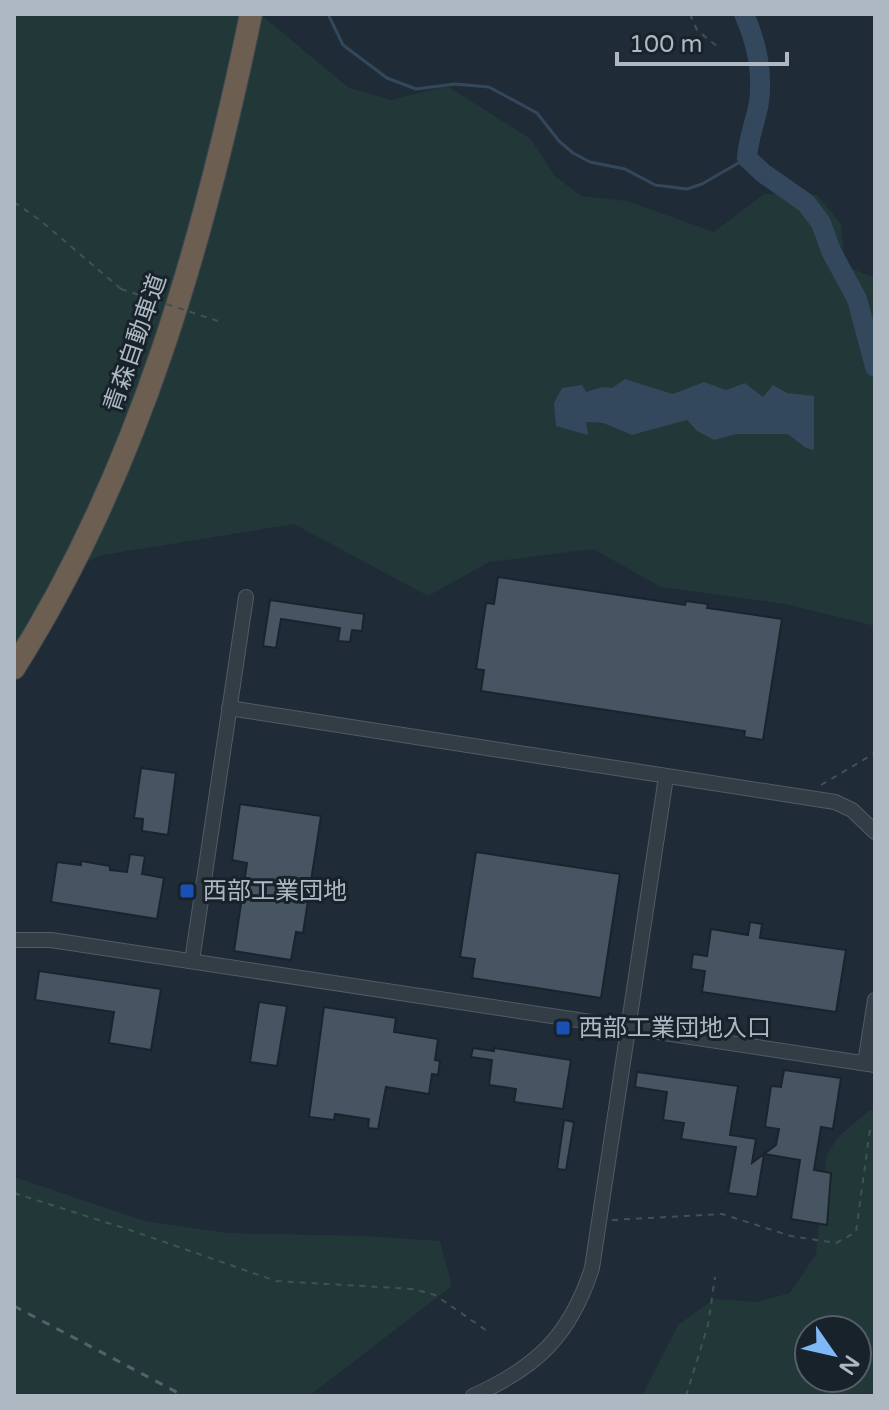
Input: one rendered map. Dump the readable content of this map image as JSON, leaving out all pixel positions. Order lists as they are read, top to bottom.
{
  "streets": {
    "highway": ["青森自動車道"]
  },
  "places": {
    "transit": ["西部工業団地", "西部工業団地入口"]
  },
  "scale_bar": "100 m",
  "north": "bottom right"
}
